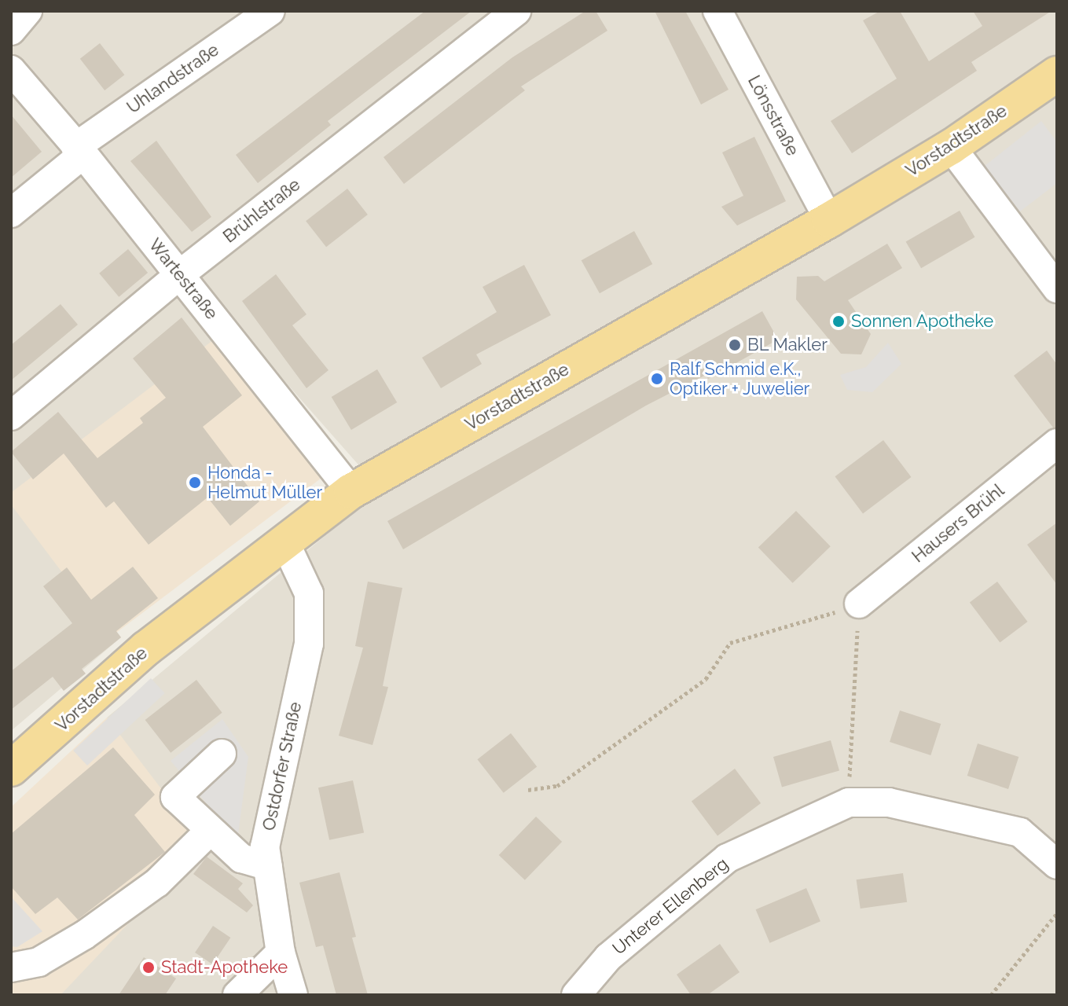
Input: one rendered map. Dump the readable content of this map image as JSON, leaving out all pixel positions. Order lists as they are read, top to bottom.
{
  "streets": {
    "main road": ["Vorstadtstraße"],
    "street": [
      "Uhlandstraße",
      "Lönsstraße",
      "Brühlstraße",
      "Wartestraße",
      "Hausers Brühl",
      "Ostdorfer Straße",
      "Unterer Ellenberg"
    ]
  },
  "crossings": [
    ["Uhlandstraße", "Wartestraße"],
    ["Lönsstraße", "Vorstadtstraße"],
    ["Vorstadtstraße", "Wartestraße"],
    ["Vorstadtstraße", "Ostdorfer Straße"],
    ["Brühlstraße", "Wartestraße"]
  ],
  "places": [
    "Sonnen Apotheke",
    "BL Makler",
    "Ralf Schmid e.K., Optiker + Juwelier",
    "Honda - Helmut Müller",
    "Stadt-Apotheke"
  ]
}
